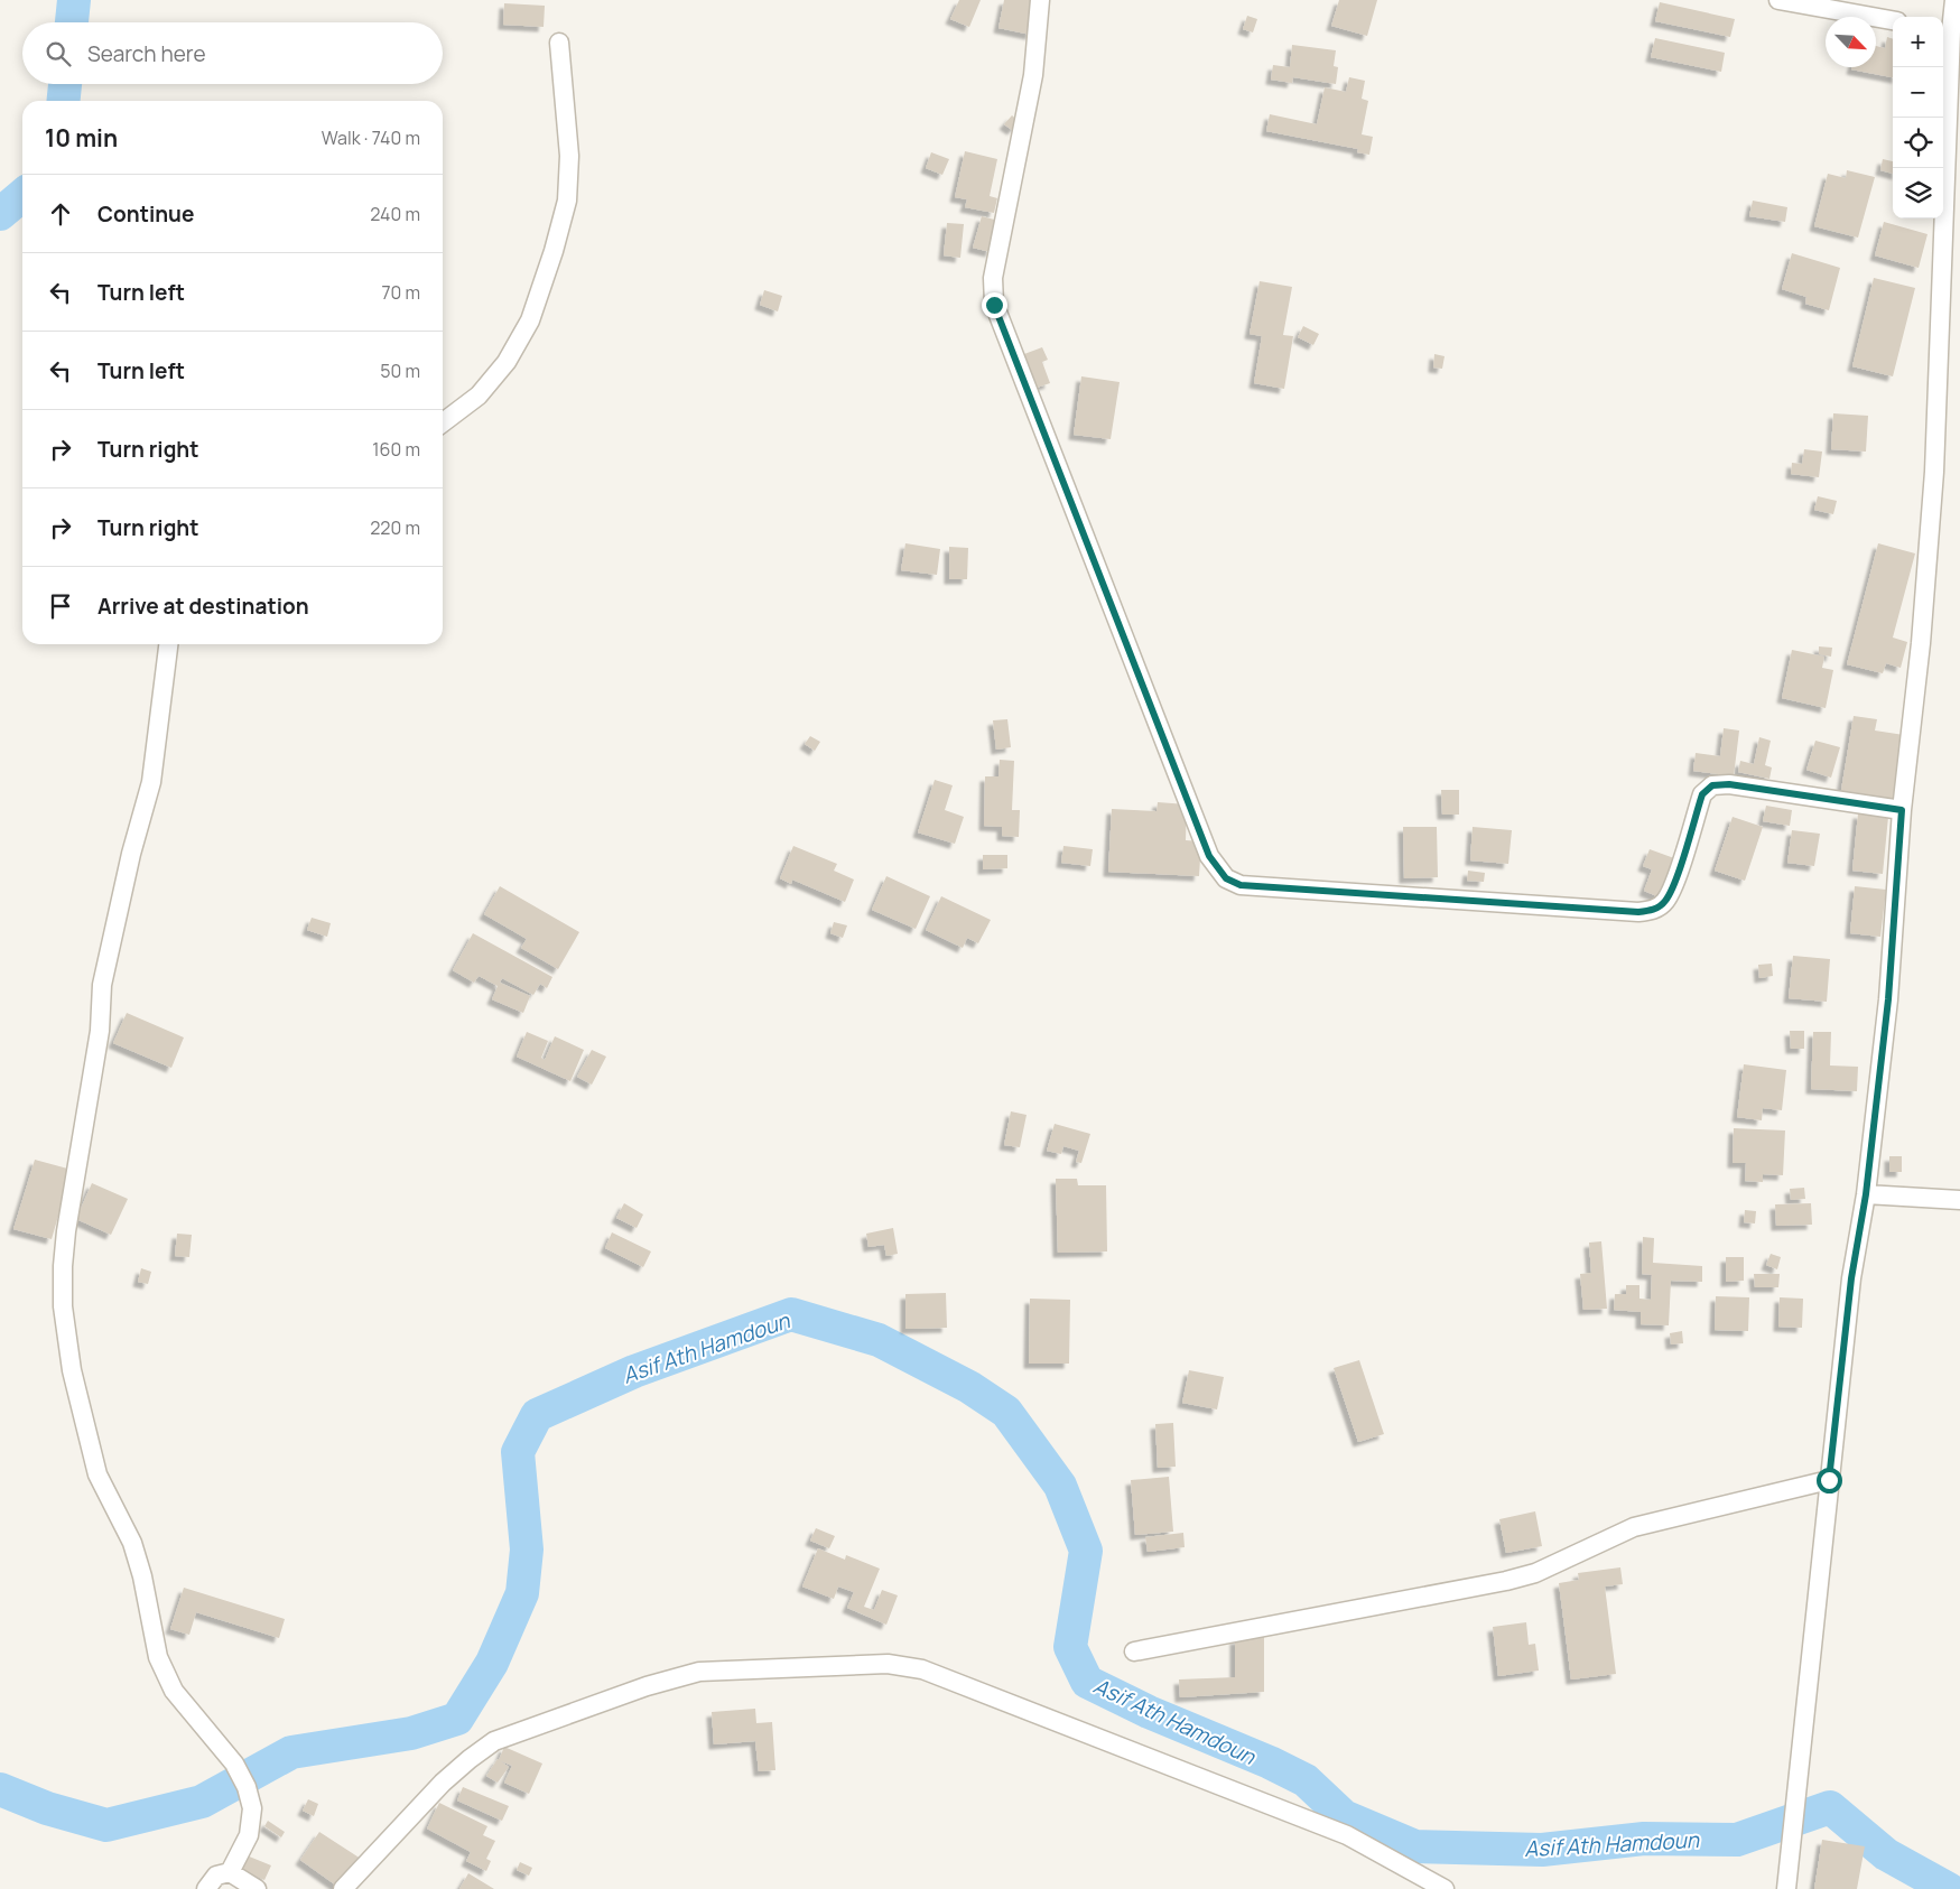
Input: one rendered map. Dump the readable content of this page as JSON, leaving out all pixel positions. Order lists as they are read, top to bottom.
{
  "water": ["Asif Ath Hamdoun"],
  "north": "bottom right",
  "page": {
    "map_buttons": ["+", "−"],
    "search": "Search here",
    "heading": ["10 min", "Walk · 740 m"],
    "list": [
      ["Continue", "240 m"],
      ["Turn left", "70 m"],
      ["Turn left", "50 m"],
      ["Turn right", "160 m"],
      ["Turn right", "220 m"],
      "Arrive at destination"
    ]
  }
}
